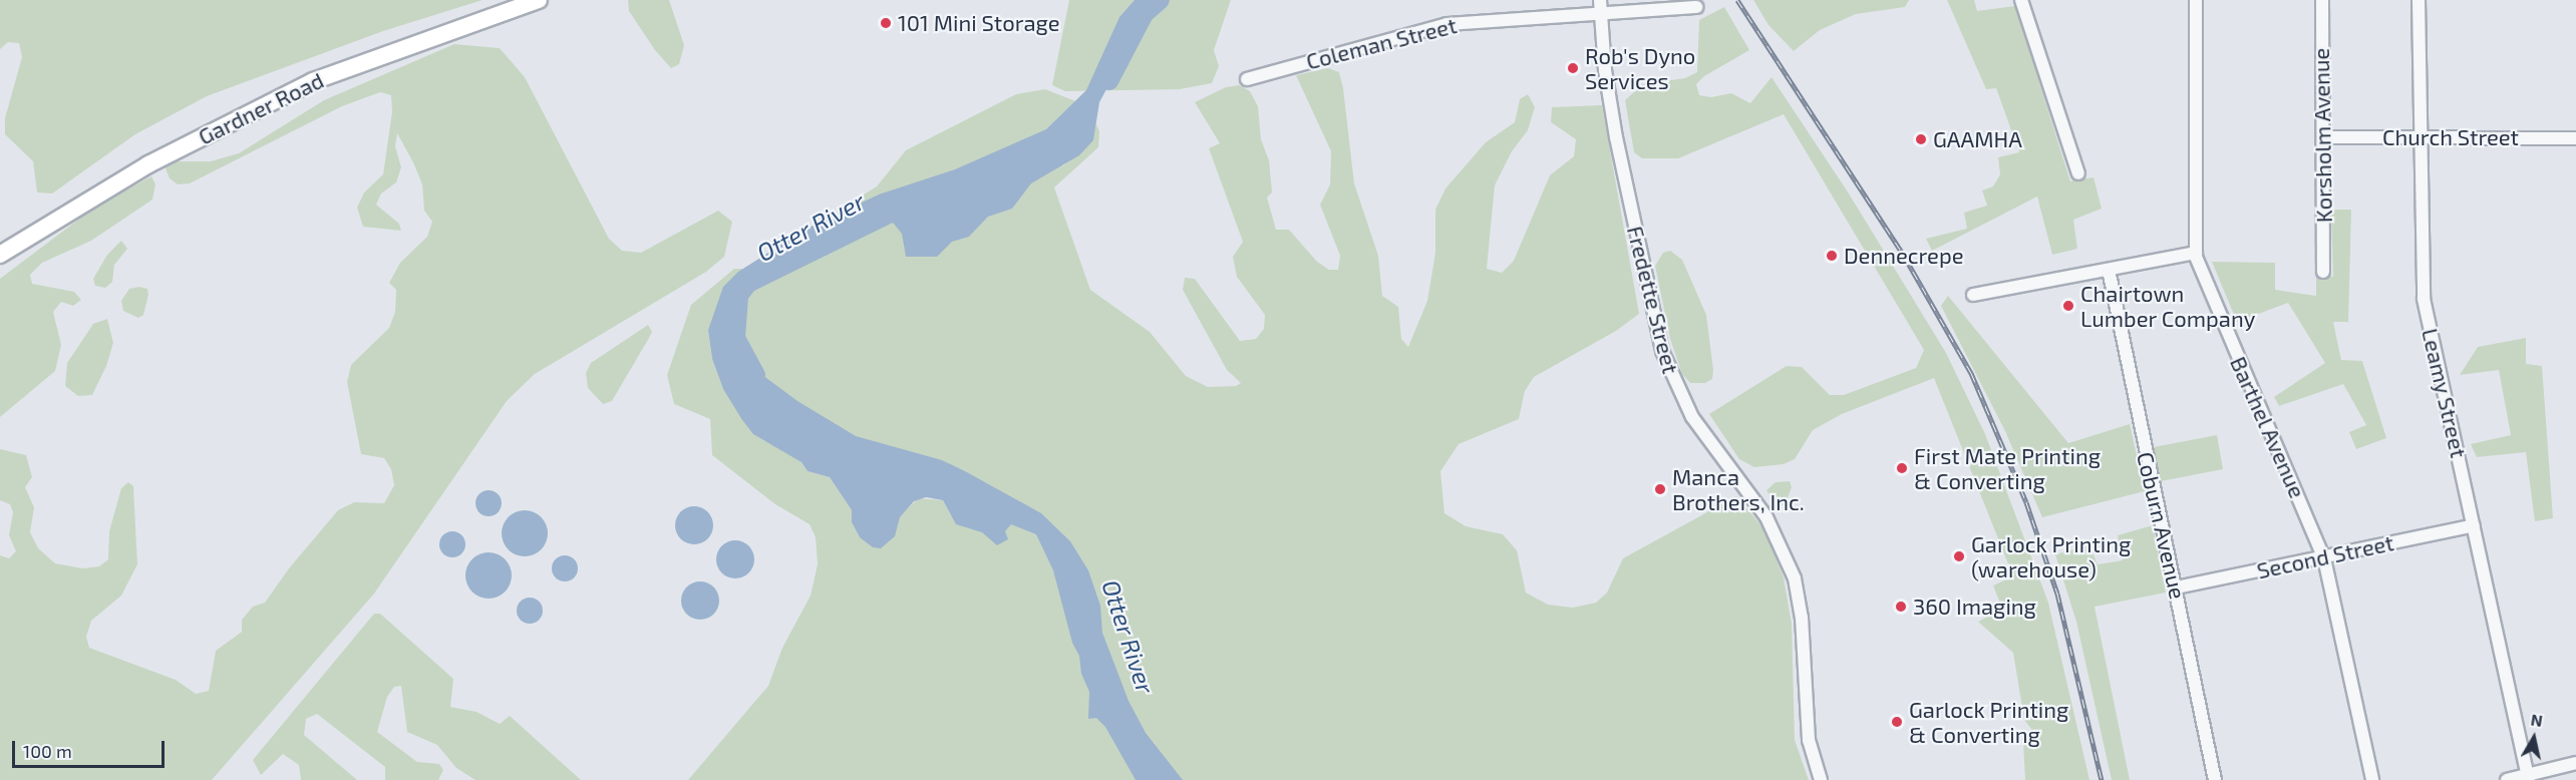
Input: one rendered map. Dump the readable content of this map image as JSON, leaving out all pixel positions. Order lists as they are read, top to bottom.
{
  "streets": {
    "main road": ["Gardner Road"],
    "street": [
      "Coleman Street",
      "Korsholm Avenue",
      "Church Street",
      "Fredette Street",
      "Leamy Street",
      "Barthel Avenue",
      "Coburn Avenue",
      "Second Street"
    ]
  },
  "crossings": [
    ["Coleman Street", "Fredette Street"],
    ["Korsholm Avenue", "Church Street"],
    ["Church Street", "Leamy Street"],
    ["Leamy Street", "Second Street"],
    ["Barthel Avenue", "Second Street"],
    ["Coburn Avenue", "Second Street"]
  ],
  "water": ["Otter River"],
  "places": [
    "101 Mini Storage",
    "Rob's Dyno Services",
    "GAAMHA",
    "Dennecrepe",
    "Chairtown Lumber Company",
    "First Mate Printing & Converting",
    "Manca Brothers, Inc.",
    "Garlock Printing (warehouse)",
    "360 Imaging",
    "Garlock Printing & Converting"
  ],
  "scale_bar": "100 m",
  "north": "top"
}
